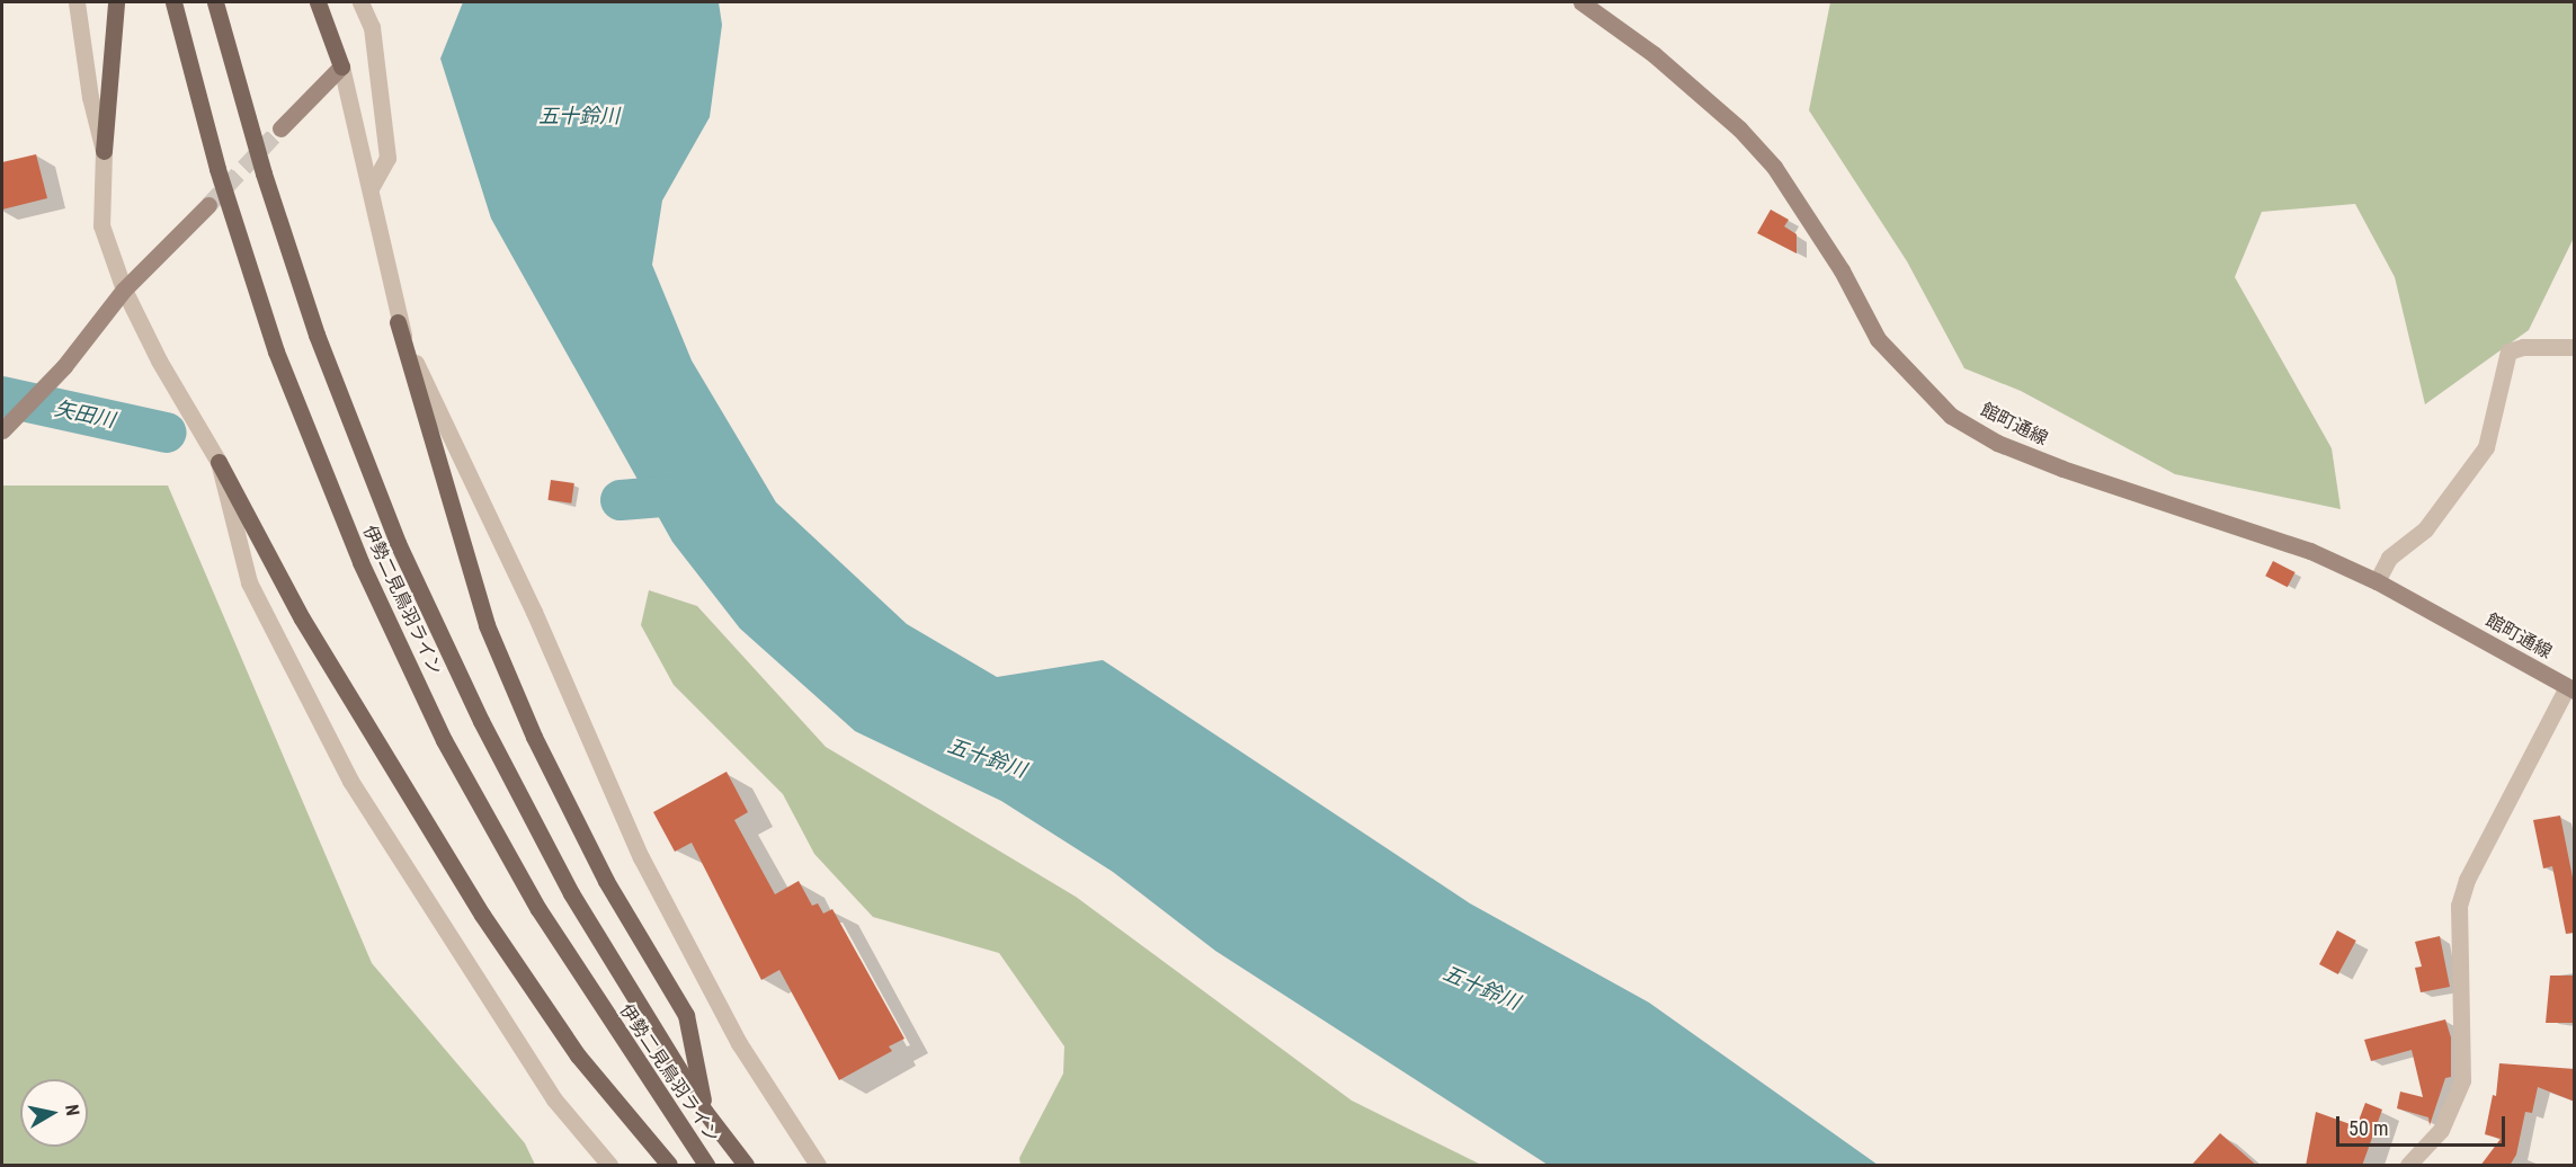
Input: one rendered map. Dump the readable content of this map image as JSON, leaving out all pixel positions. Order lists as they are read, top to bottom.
{
  "streets": {
    "main road": ["館町通線", "伊勢二見鳥羽ライン"]
  },
  "water": ["五十鈴川", "矢田川"],
  "scale_bar": "50 m",
  "north": "right"
}
